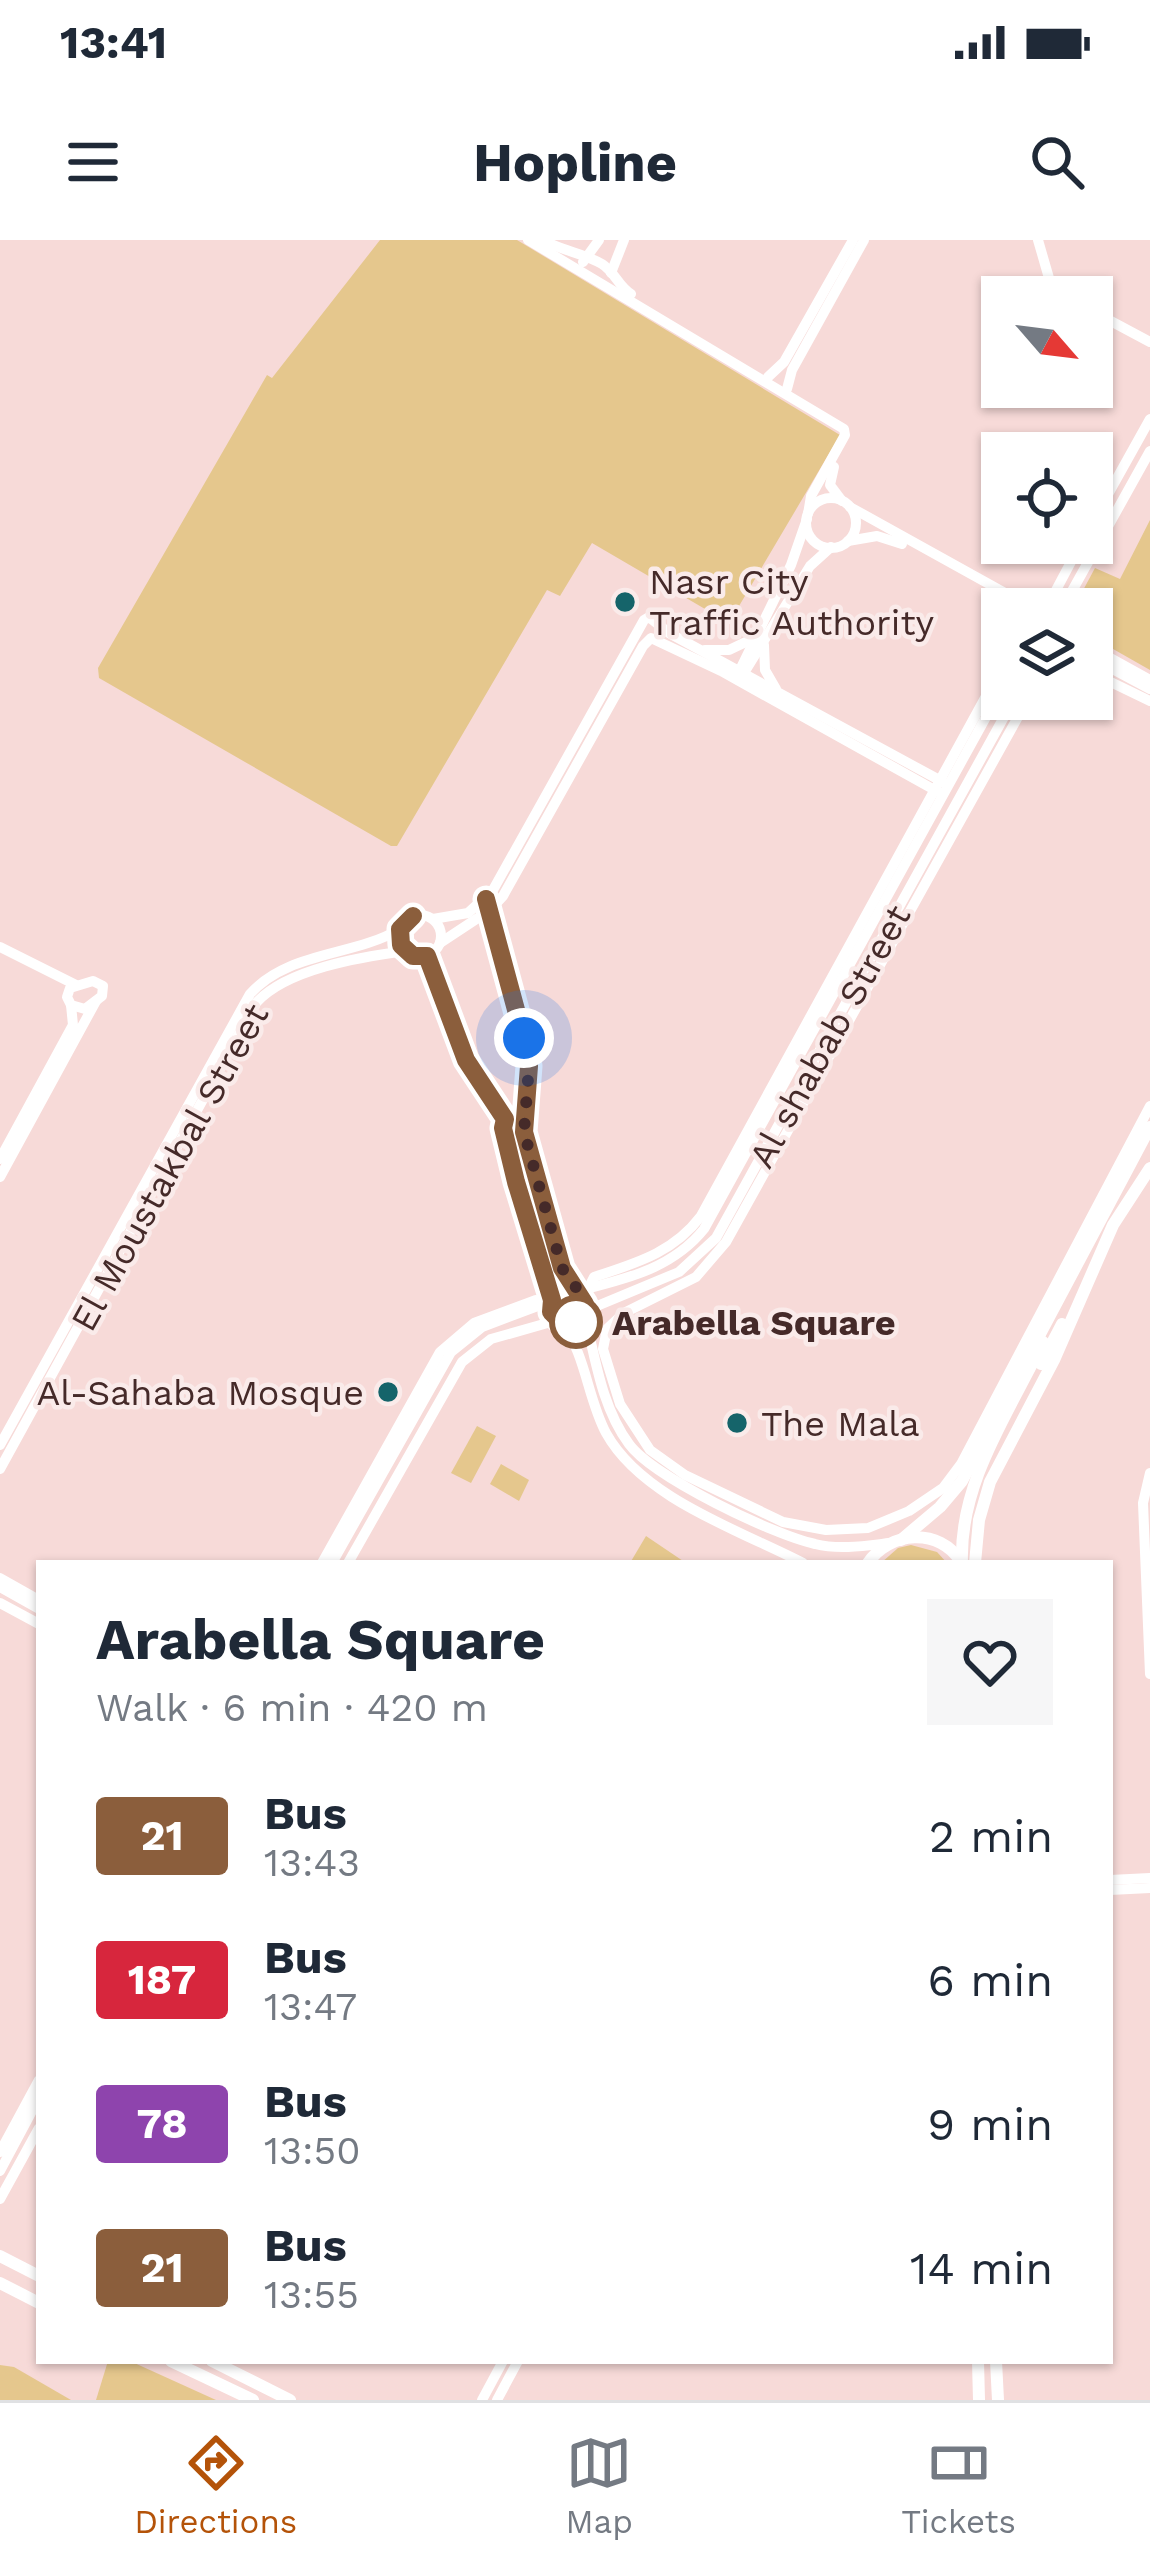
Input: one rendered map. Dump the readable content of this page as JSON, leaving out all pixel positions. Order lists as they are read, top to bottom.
{
  "streets": {
    "street": ["Al shabab Street", "El Moustakbal Street"]
  },
  "places": [
    "Nasr City Traffic Authority",
    "Arabella Square",
    "Al-Sahaba Mosque",
    "The Mala"
  ],
  "lines": ["bus line 21"],
  "north": "bottom right",
  "page": {
    "status": "13:41",
    "header": "Hopline",
    "heading": ["Arabella Square", "Walk · 6 min · 420 m"],
    "list": [
      {
        "mark": "21",
        "name": "Bus",
        "note": "13:43",
        "value": "2 min"
      },
      {
        "mark": "187",
        "name": "Bus",
        "note": "13:47",
        "value": "6 min"
      },
      {
        "mark": "78",
        "name": "Bus",
        "note": "13:50",
        "value": "9 min"
      },
      {
        "mark": "21",
        "name": "Bus",
        "note": "13:55",
        "value": "14 min"
      }
    ],
    "tabs": ["Directions", "Map", "Tickets"]
  }
}
